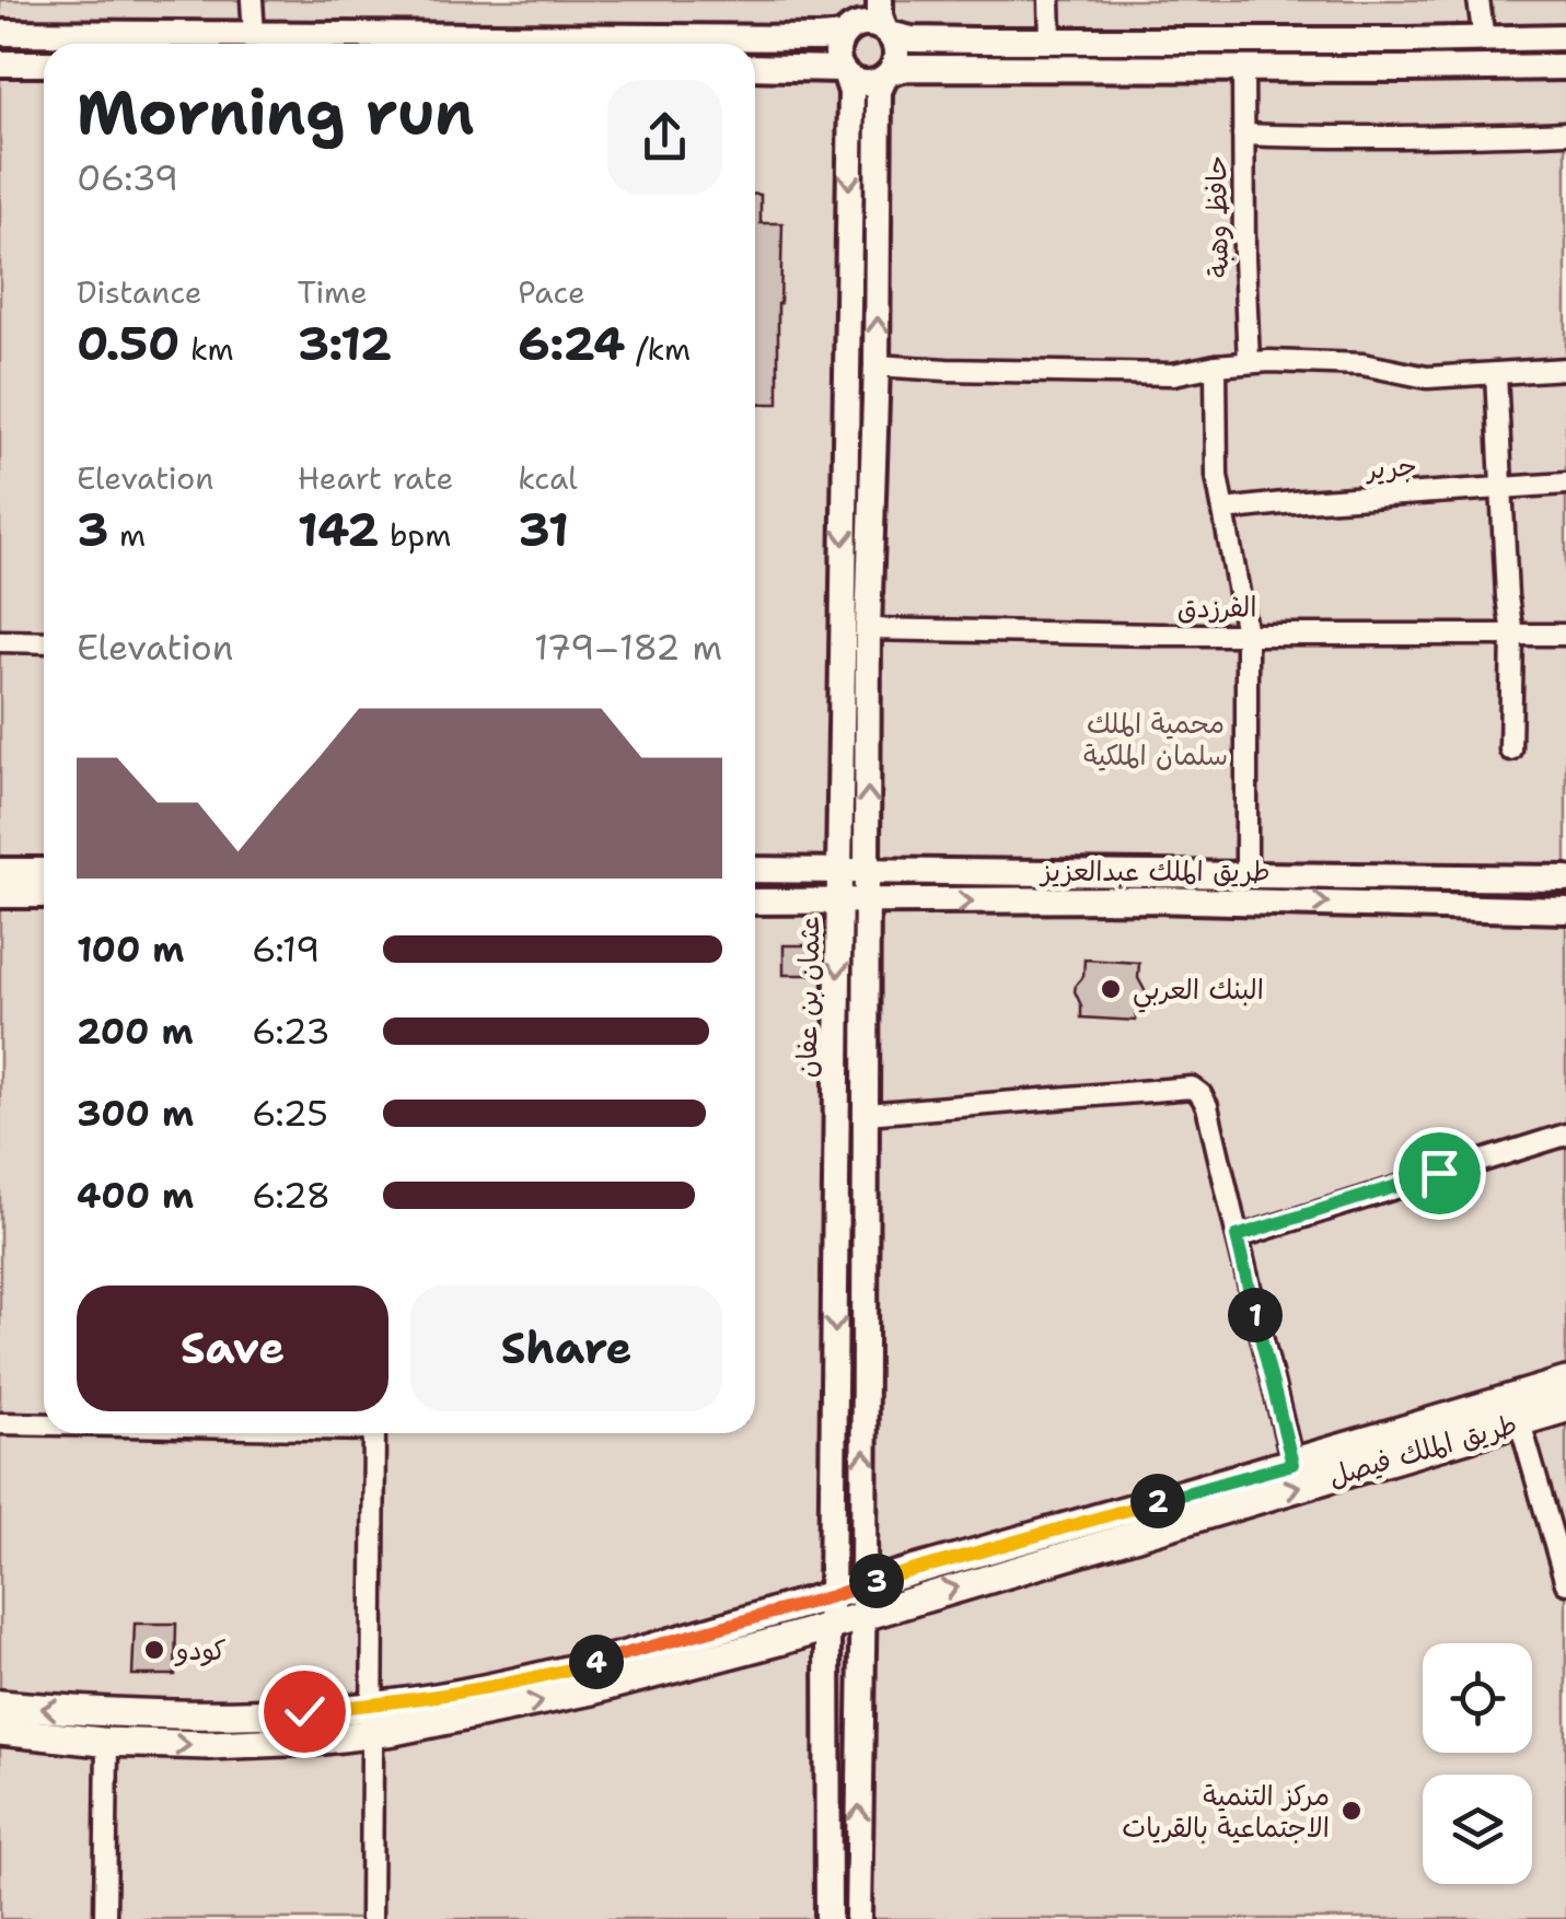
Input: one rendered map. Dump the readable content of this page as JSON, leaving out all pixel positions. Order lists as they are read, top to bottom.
{
  "streets": {
    "main road": ["طريق الملك فيصل"],
    "street": [
      "حافظ وهبة",
      "جرير",
      "الفرزدق",
      "طريق الملك عبدالعزيز",
      "عثمان بن عفان"
    ]
  },
  "crossings": [
    ["الفرزدق", "عثمان بن عفان"],
    ["طريق الملك عبدالعزيز", "عثمان بن عفان"],
    ["عثمان بن عفان", "طريق الملك فيصل"]
  ],
  "parks": ["محمية الملك سلمان الملكية"],
  "places": ["البنك العربي", "كودو", "مركز التنمية الاجتماعية بالقريات"],
  "page": {
    "heading": ["Morning run", "06:39"],
    "stats": [
      ["Distance", "0.50 km"],
      ["Time", "3:12"],
      ["Pace", "6:24 /km"],
      ["Elevation", "3 m"],
      ["Heart rate", "142 bpm"],
      ["kcal", "31"]
    ],
    "chart": ["Elevation", "179–182 m"],
    "list": [
      {
        "name": "100 m",
        "note": "6:19"
      },
      {
        "name": "200 m",
        "note": "6:23"
      },
      {
        "name": "300 m",
        "note": "6:25"
      },
      {
        "name": "400 m",
        "note": "6:28"
      }
    ],
    "buttons": ["Save", "Share"],
    "pins": [
      "1",
      "2",
      "3",
      "4"
    ]
  }
}
